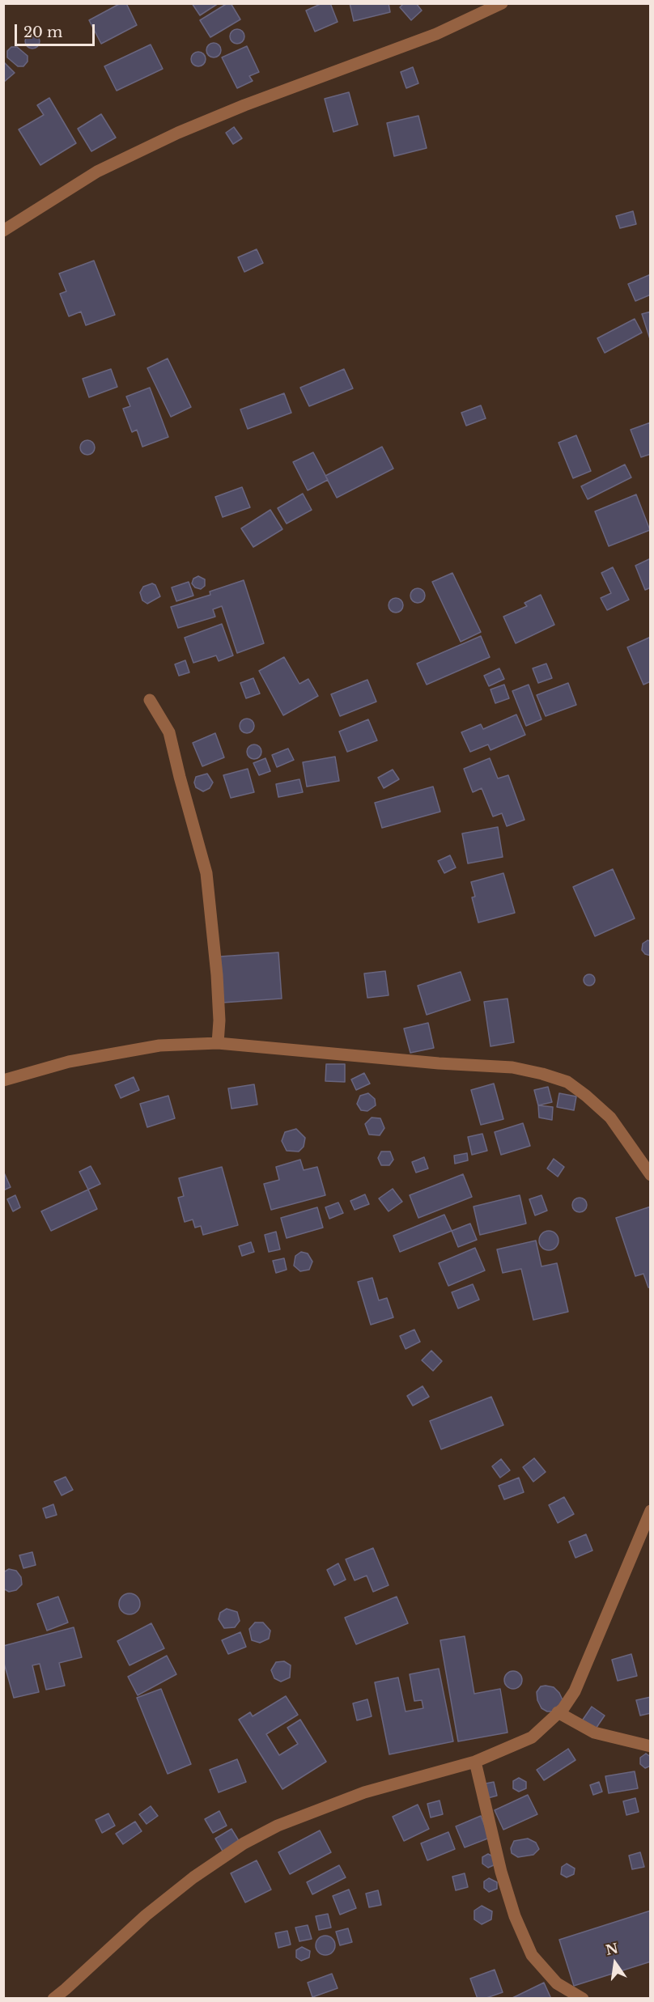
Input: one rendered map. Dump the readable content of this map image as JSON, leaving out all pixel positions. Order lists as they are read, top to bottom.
{
  "scale_bar": "20 m",
  "north": "top"
}
